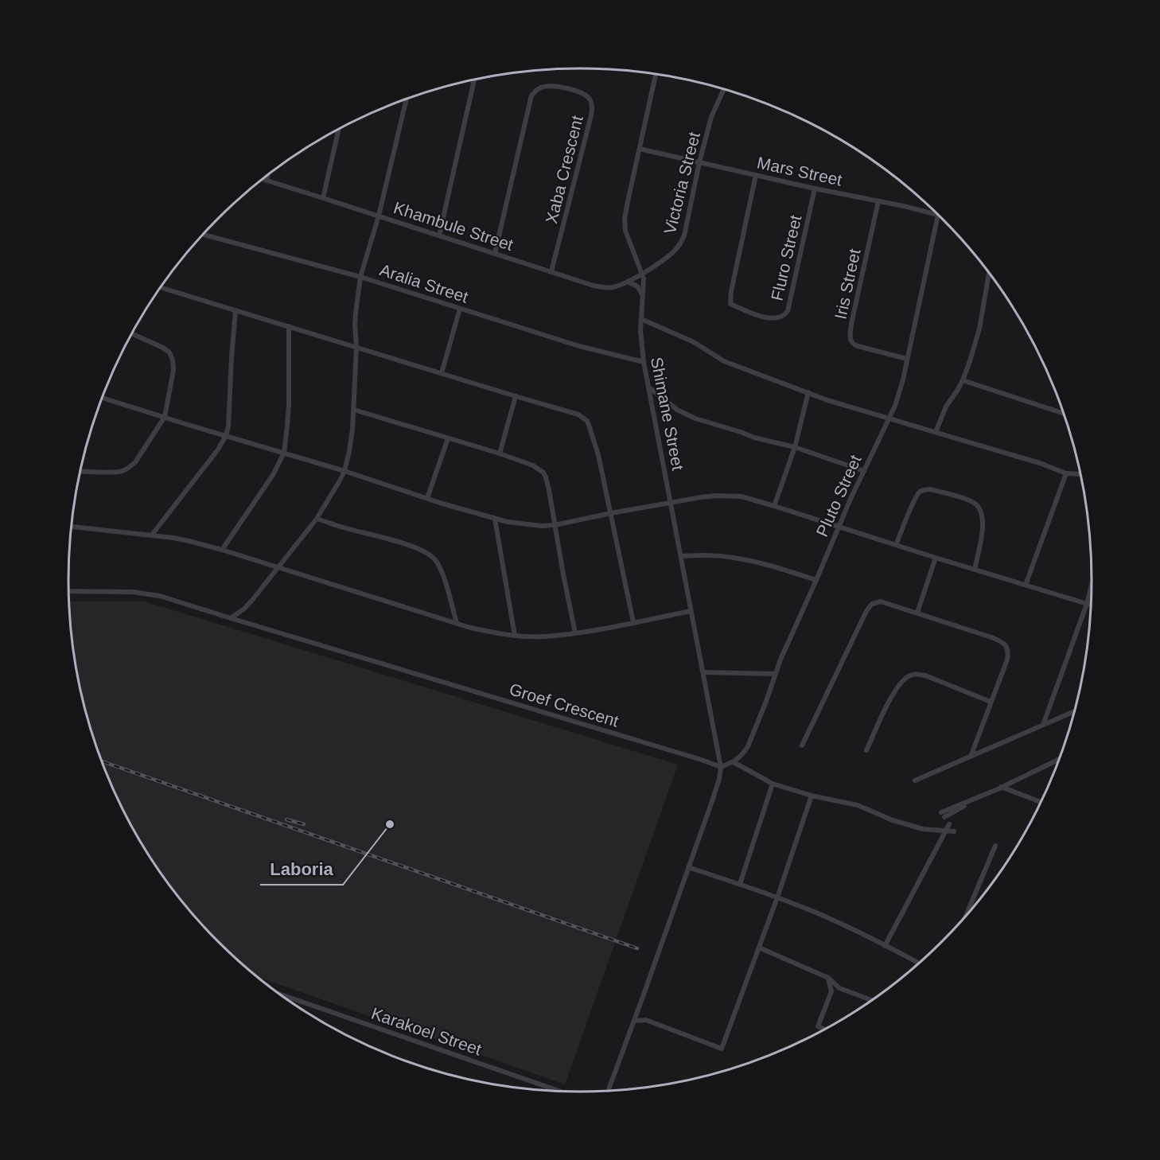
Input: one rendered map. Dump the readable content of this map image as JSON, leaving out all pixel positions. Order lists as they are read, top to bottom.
{
  "streets": {
    "street": [
      "Xaba Crescent",
      "Mars Street",
      "Victoria Street",
      "Khambule Street",
      "Fluro Street",
      "Aralia Street",
      "Iris Street",
      "Shimane Street",
      "Pluto Street",
      "Groef Crescent",
      "Karakoel Street"
    ]
  },
  "crossings": [
    ["Xaba Crescent", "Khambule Street"],
    ["Mars Street", "Victoria Street"],
    ["Mars Street", "Fluro Street"],
    ["Mars Street", "Iris Street"],
    ["Mars Street", "Shimane Street"],
    ["Mars Street", "Pluto Street"],
    ["Victoria Street", "Khambule Street"],
    ["Victoria Street", "Shimane Street"],
    ["Khambule Street", "Shimane Street"],
    ["Aralia Street", "Shimane Street"],
    ["Iris Street", "Pluto Street"],
    ["Shimane Street", "Pluto Street"],
    ["Shimane Street", "Groef Crescent"],
    ["Pluto Street", "Groef Crescent"]
  ],
  "places": ["Laboria"]
}
